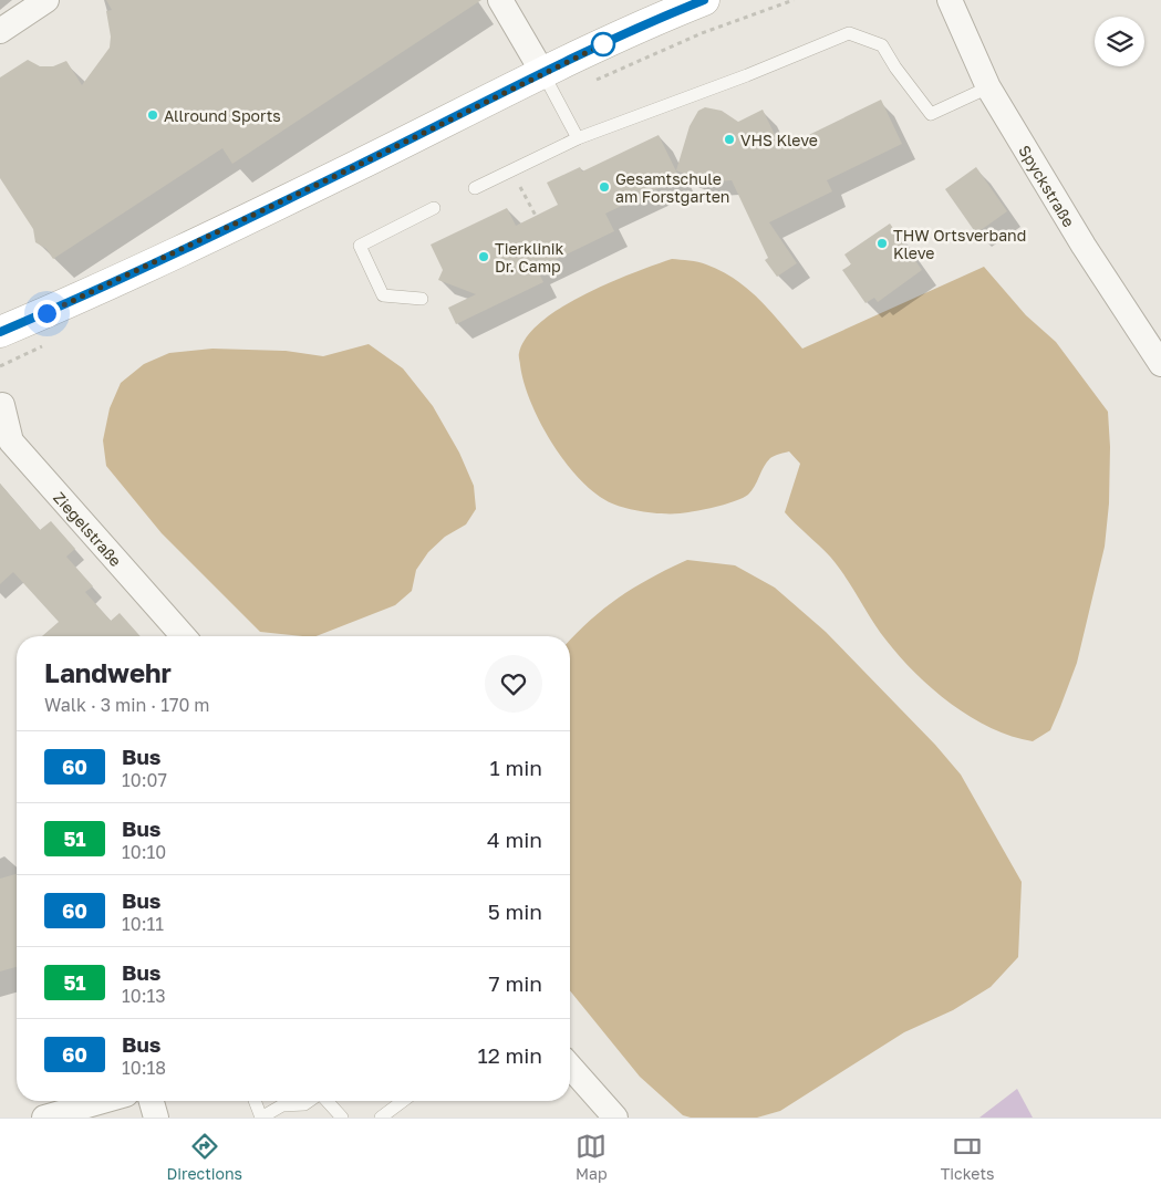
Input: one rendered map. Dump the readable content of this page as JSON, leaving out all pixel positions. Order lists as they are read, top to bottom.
{
  "streets": {
    "street": ["Spyckstraße", "Ziegelstraße"]
  },
  "places": [
    "Allround Sports",
    "VHS Kleve",
    "Gesamtschule am Forstgarten",
    "THW Ortsverband Kleve",
    "Tierklinik Dr. Camp"
  ],
  "lines": ["bus line 60"],
  "page": {
    "heading": ["Landwehr", "Walk · 3 min · 170 m"],
    "list": [
      {
        "mark": "60",
        "name": "Bus",
        "note": "10:07",
        "value": "1 min"
      },
      {
        "mark": "51",
        "name": "Bus",
        "note": "10:10",
        "value": "4 min"
      },
      {
        "mark": "60",
        "name": "Bus",
        "note": "10:11",
        "value": "5 min"
      },
      {
        "mark": "51",
        "name": "Bus",
        "note": "10:13",
        "value": "7 min"
      },
      {
        "mark": "60",
        "name": "Bus",
        "note": "10:18",
        "value": "12 min"
      }
    ],
    "tabs": ["Directions", "Map", "Tickets"]
  }
}
